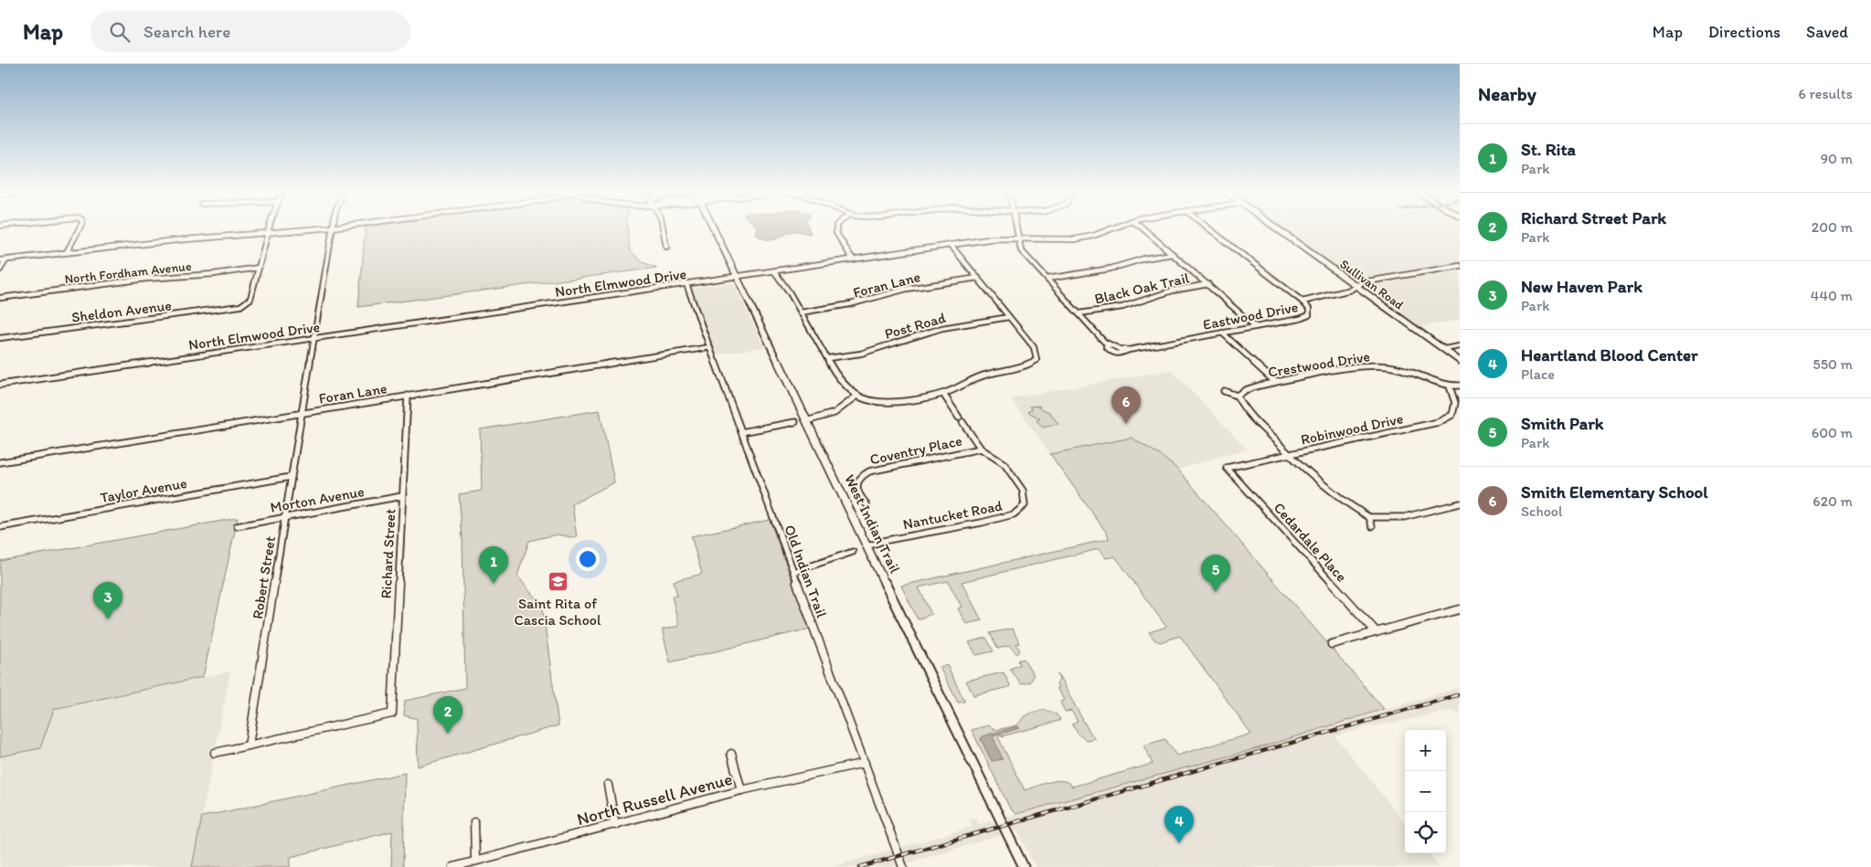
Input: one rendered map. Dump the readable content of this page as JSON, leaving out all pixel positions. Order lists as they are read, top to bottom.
{
  "streets": {
    "main road": ["West Indian Trail"],
    "street": [
      "North Fordham Avenue",
      "North Elmwood Drive",
      "Foran Lane",
      "Sullivan Road",
      "Black Oak Trail",
      "Sheldon Avenue",
      "Eastwood Drive",
      "Post Road",
      "Crestwood Drive",
      "Robinwood Drive",
      "Coventry Place",
      "Taylor Avenue",
      "Morton Avenue",
      "Nantucket Road",
      "Cedardale Place",
      "Richard Street",
      "Old Indian Trail",
      "Robert Street",
      "North Russell Avenue"
    ]
  },
  "crossings": [
    ["North Fordham Avenue", "Sheldon Avenue"],
    ["North Elmwood Drive", "Eastwood Drive"],
    ["North Elmwood Drive", "West Indian Trail"],
    ["North Elmwood Drive", "Old Indian Trail"],
    ["North Elmwood Drive", "Robert Street"],
    ["Foran Lane", "Richard Street"],
    ["Foran Lane", "Old Indian Trail"],
    ["Foran Lane", "Robert Street"],
    ["Sullivan Road", "Eastwood Drive"],
    ["Black Oak Trail", "Eastwood Drive"],
    ["Crestwood Drive", "Robinwood Drive"],
    ["Robinwood Drive", "Cedardale Place"],
    ["Coventry Place", "Nantucket Road"],
    ["Taylor Avenue", "Robert Street"],
    ["Morton Avenue", "Richard Street"],
    ["Morton Avenue", "Robert Street"],
    ["Nantucket Road", "West Indian Trail"],
    ["Richard Street", "Robert Street"],
    ["Old Indian Trail", "North Russell Avenue"]
  ],
  "places": {
    "school or university": ["Saint Rita of Cascia School"]
  },
  "page": {
    "header": "Map",
    "search": "Search here",
    "nav": ["Map", "Directions", "Saved"],
    "heading": ["Nearby", "6 results"],
    "list": [
      {
        "mark": "1",
        "name": "St. Rita",
        "note": "Park",
        "value": "90 m"
      },
      {
        "mark": "2",
        "name": "Richard Street Park",
        "note": "Park",
        "value": "200 m"
      },
      {
        "mark": "3",
        "name": "New Haven Park",
        "note": "Park",
        "value": "440 m"
      },
      {
        "mark": "4",
        "name": "Heartland Blood Center",
        "note": "Place",
        "value": "550 m"
      },
      {
        "mark": "5",
        "name": "Smith Park",
        "note": "Park",
        "value": "600 m"
      },
      {
        "mark": "6",
        "name": "Smith Elementary School",
        "note": "School",
        "value": "620 m"
      }
    ],
    "pins": [
      "6",
      "1",
      "5",
      "3",
      "2",
      "4"
    ],
    "map_buttons": ["+", "−"]
  }
}
